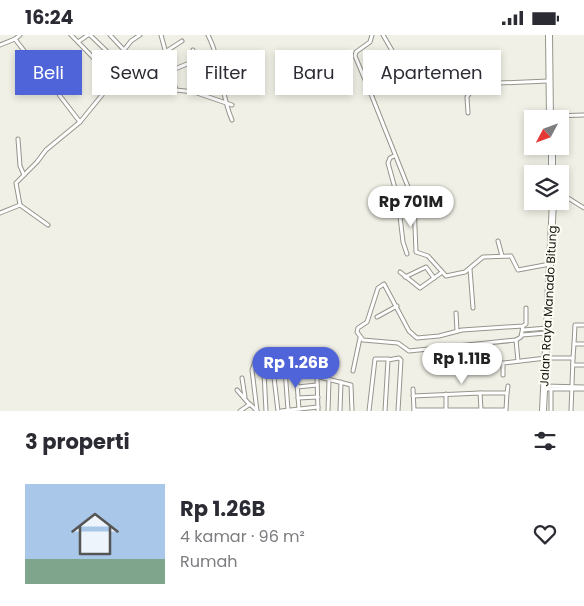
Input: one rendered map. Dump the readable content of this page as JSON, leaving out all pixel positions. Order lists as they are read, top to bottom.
{
  "streets": {
    "highway": ["Jalan Raya Manado Bitung"]
  },
  "north": "bottom left",
  "page": {
    "status": "16:24",
    "chip": [
      "Beli",
      "Sewa",
      "Filter",
      "Baru",
      "Apartemen"
    ],
    "price": ["Rp 701M", "Rp 1.11B", "Rp 1.26B"],
    "heading": "3 properti",
    "list": [
      {
        "name": "Rp 1.26B",
        "note": "4 kamar · 96 m² · Rumah"
      }
    ]
  }
}
